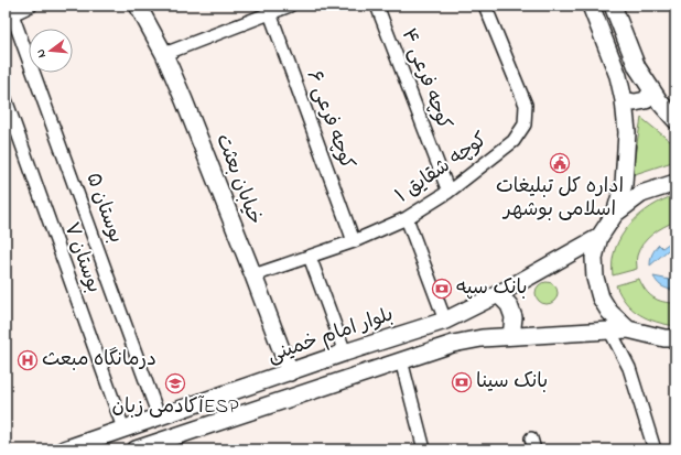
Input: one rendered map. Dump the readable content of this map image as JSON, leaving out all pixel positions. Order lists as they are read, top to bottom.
{
  "streets": {
    "street": [
      "کوچه فرعی ۴",
      "کوچه فرعی ۶",
      "کوچه شقایق ۱",
      "خیابان بعثت",
      "بوستان ۵",
      "بوستان ۷",
      "بلوار امام خمینی"
    ]
  },
  "crossings": [
    ["کوچه فرعی ۴", "کوچه شقایق ۱"],
    ["کوچه فرعی ۶", "کوچه شقایق ۱"],
    ["کوچه شقایق ۱", "خیابان بعثت"],
    ["خیابان بعثت", "بلوار امام خمینی"],
    ["بوستان ۵", "بلوار امام خمینی"],
    ["بوستان ۷", "بلوار امام خمینی"]
  ],
  "places": {
    "public building": ["اداره کل تبلیغات اسلامی بوشهر"],
    "bank": ["بانک سپه", "بانک سینا"],
    "hospital": ["درمانگاه مبعث"],
    "school or university": ["آکادمی زبانESP"]
  },
  "north": "left"
}
